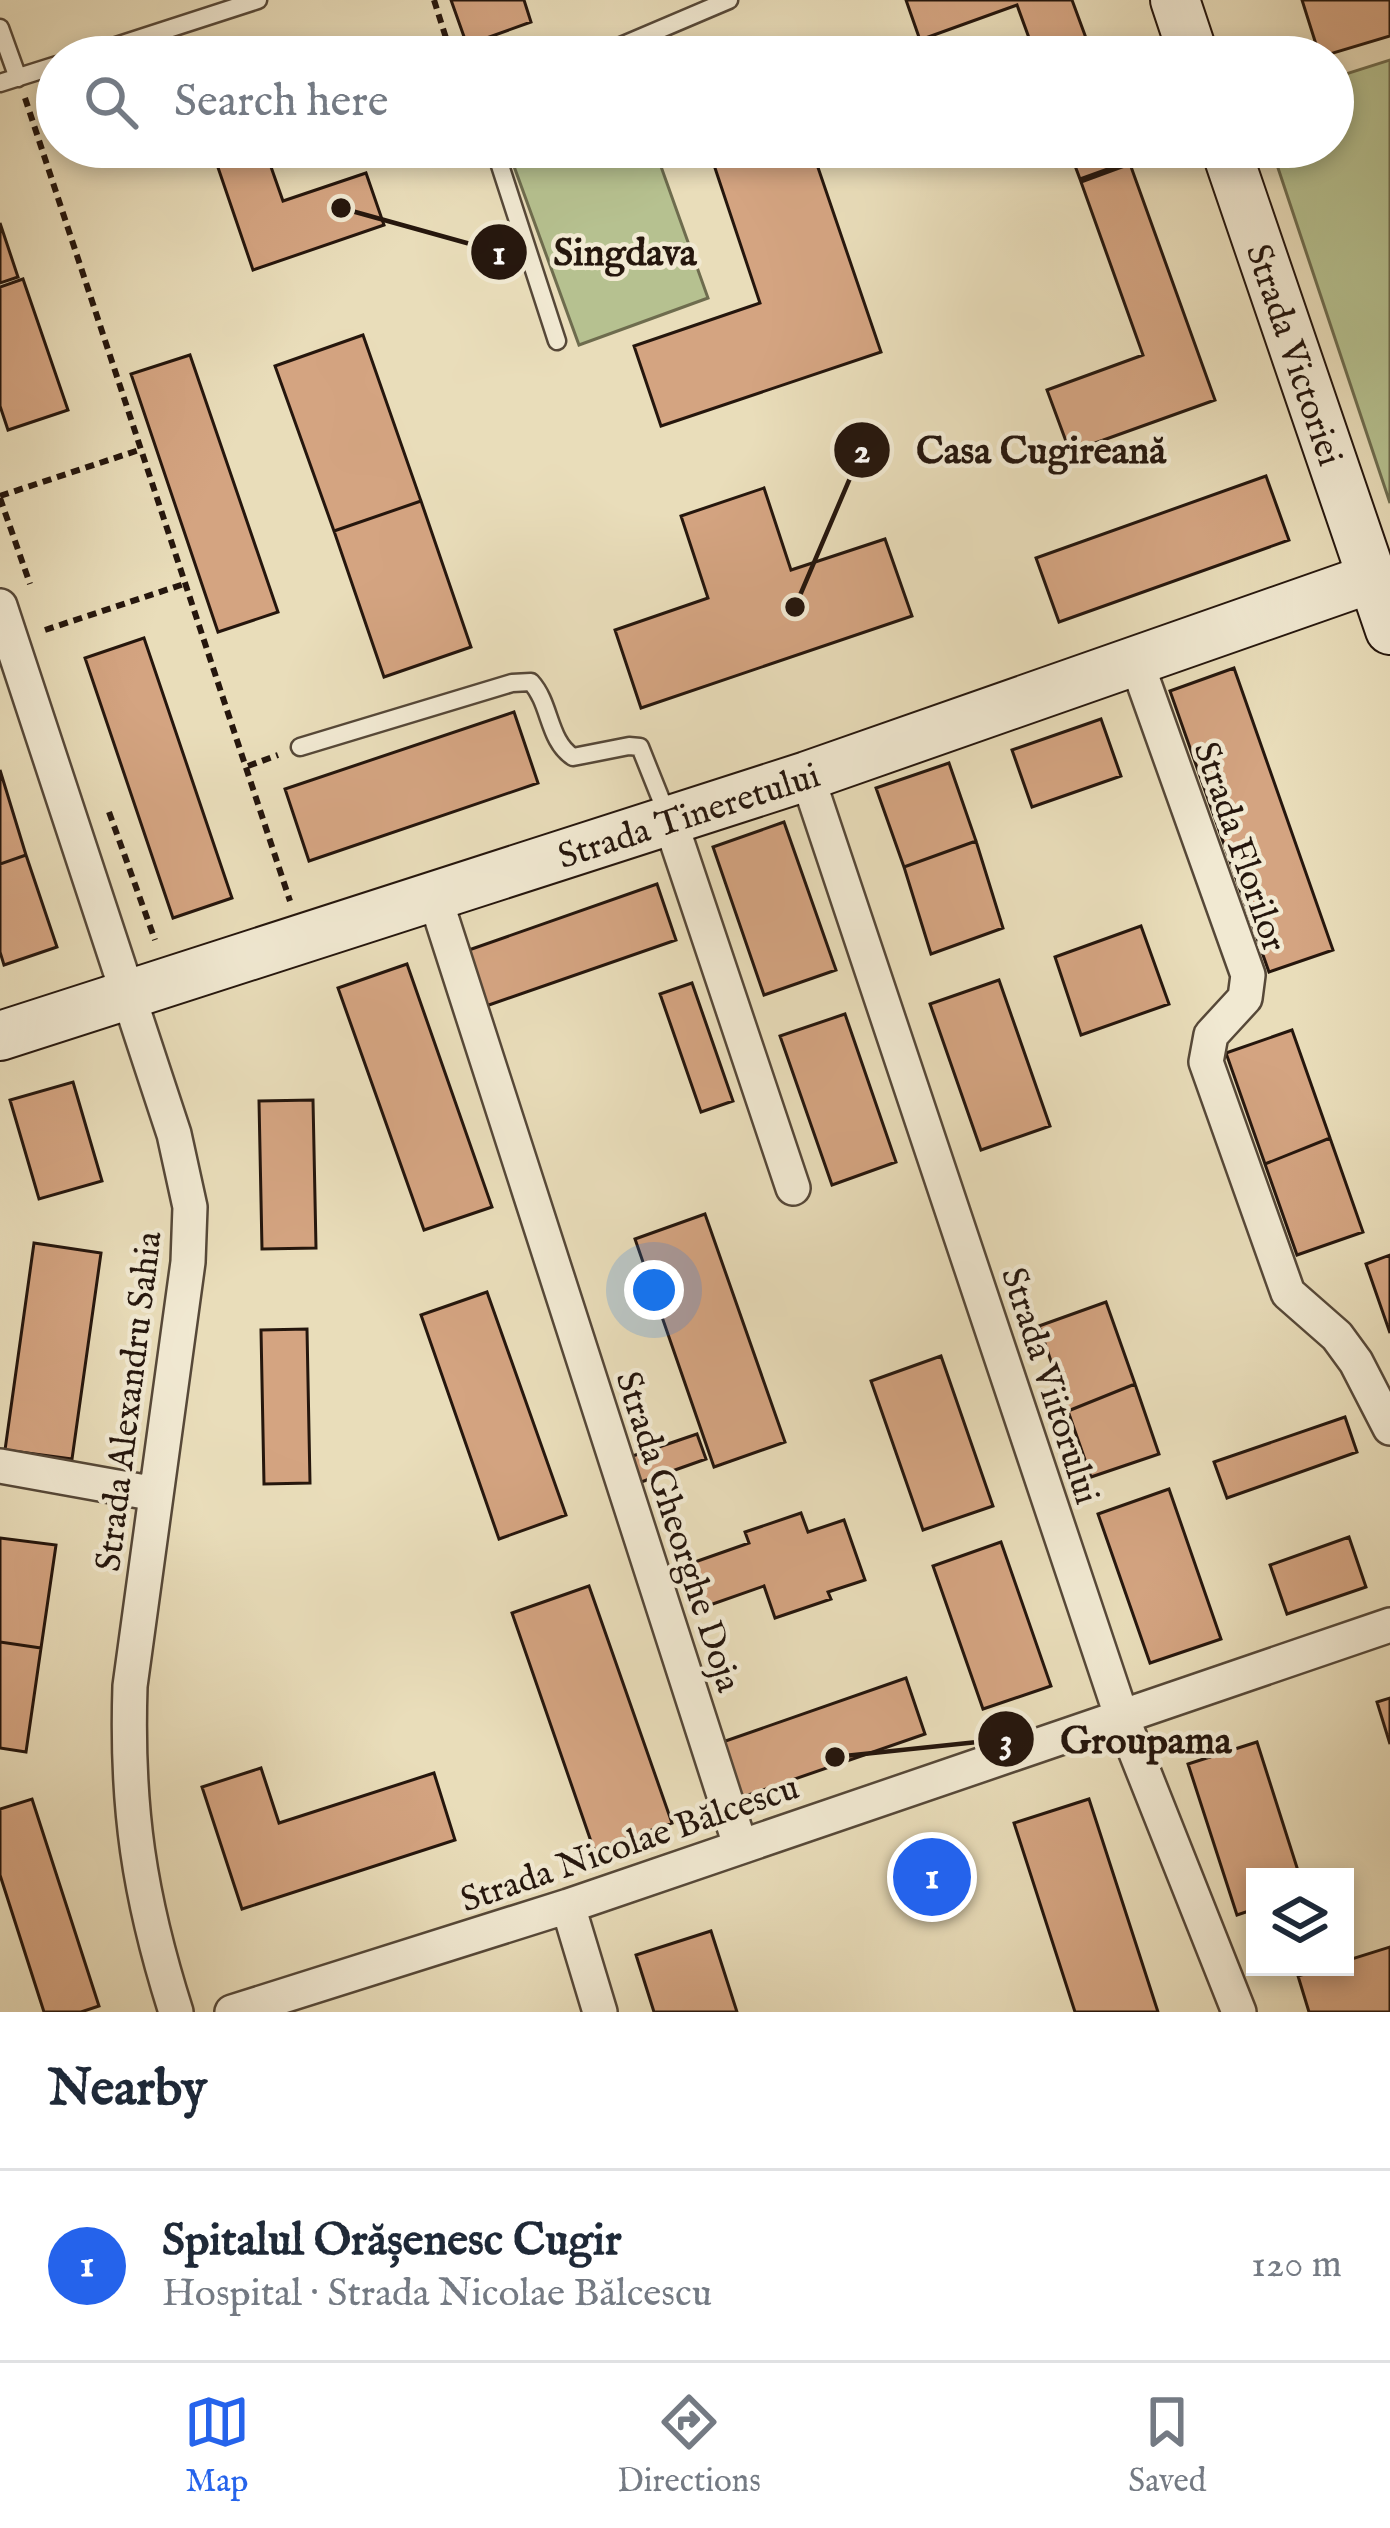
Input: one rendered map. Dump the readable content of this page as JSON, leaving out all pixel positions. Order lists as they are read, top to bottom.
{
  "streets": {
    "street": [
      "Strada Victoriei",
      "Strada Tineretului",
      "Strada Florilor",
      "Strada Viitorului",
      "Strada Alexandru Sahia",
      "Strada Gheorghe Doja",
      "Strada Nicolae Bălcescu"
    ]
  },
  "crossings": [
    ["Strada Victoriei", "Strada Tineretului"],
    ["Strada Tineretului", "Strada Florilor"],
    ["Strada Tineretului", "Strada Viitorului"],
    ["Strada Tineretului", "Strada Alexandru Sahia"],
    ["Strada Tineretului", "Strada Gheorghe Doja"],
    ["Strada Viitorului", "Strada Nicolae Bălcescu"],
    ["Strada Gheorghe Doja", "Strada Nicolae Bălcescu"]
  ],
  "places": ["Singdava", "Casa Cugireană", "Groupama"],
  "page": {
    "search": "Search here",
    "pins": "1",
    "heading": "Nearby",
    "list": [
      {
        "mark": "1",
        "name": "Spitalul Orășenesc Cugir",
        "note": "Hospital · Strada Nicolae Bălcescu",
        "value": "120 m"
      }
    ],
    "nav": ["Map", "Directions", "Saved"]
  }
}
